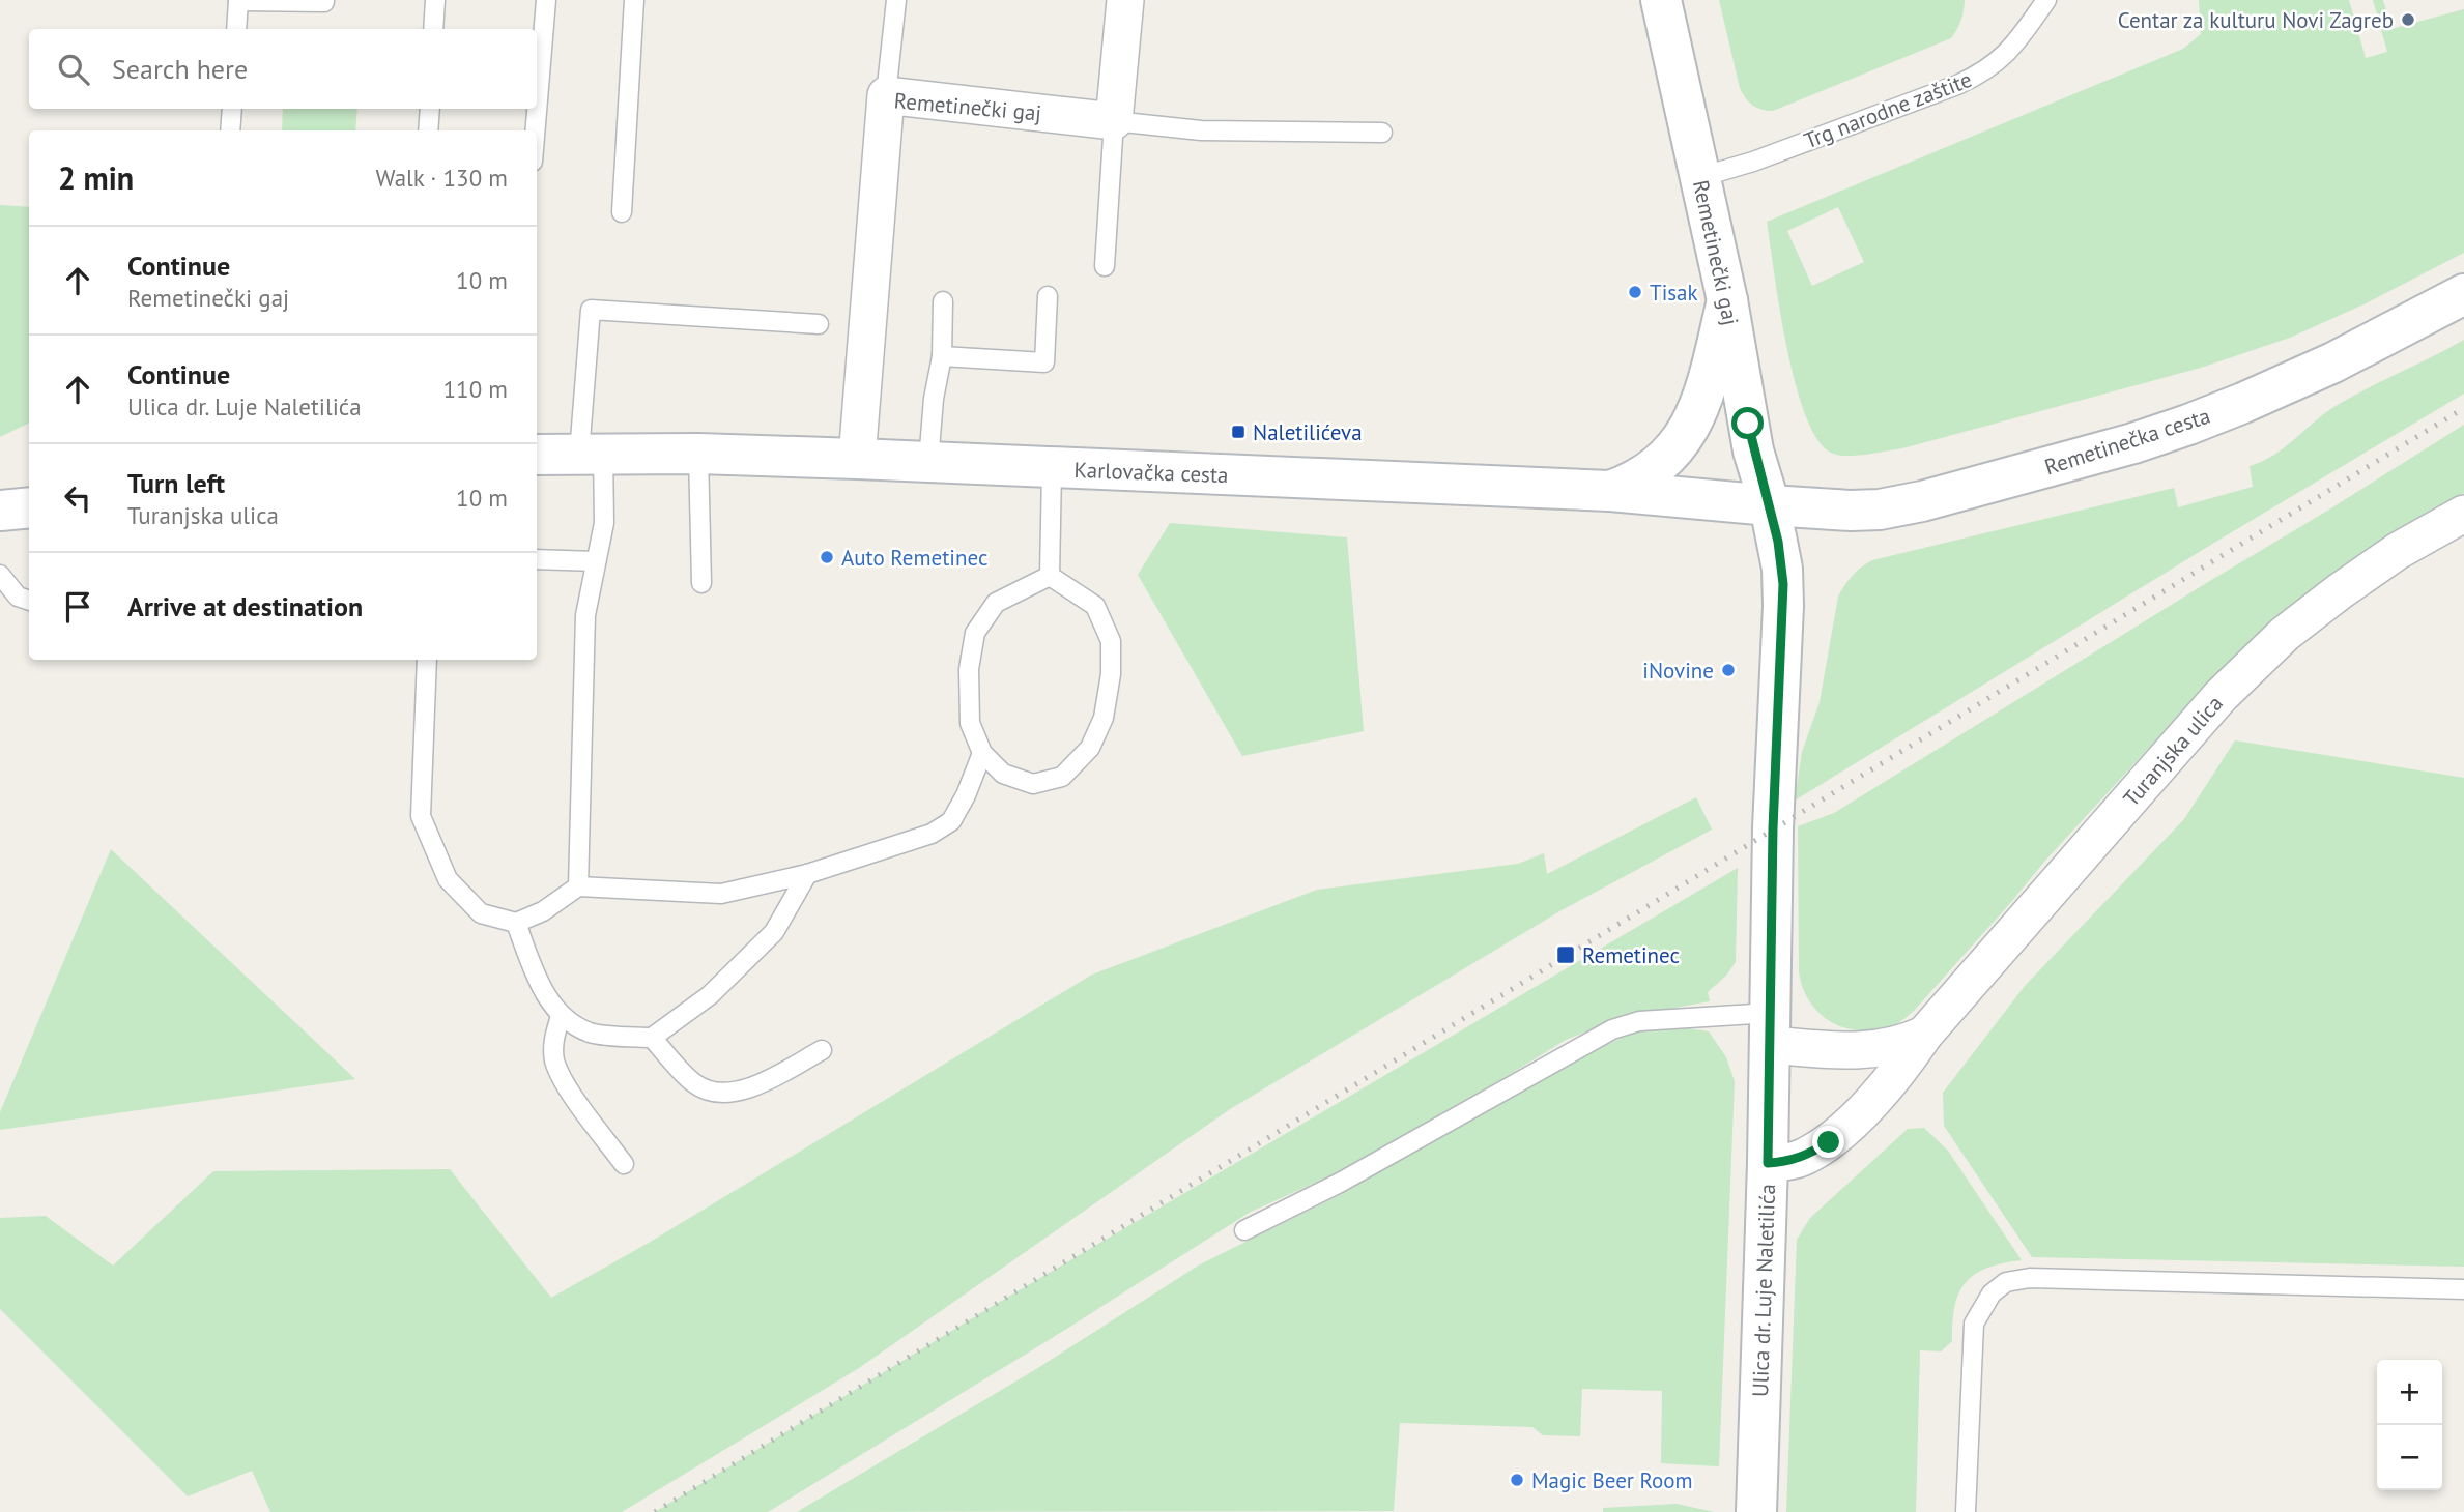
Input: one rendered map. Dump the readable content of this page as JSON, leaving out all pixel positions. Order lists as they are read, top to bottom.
{
  "streets": {
    "main road": [
      "Remetinečki gaj",
      "Remetinečka cesta",
      "Karlovačka cesta",
      "Ulica dr. Luje Naletilića"
    ],
    "street": ["Turanjska ulica"],
    "lane": ["Trg narodne zaštite"]
  },
  "crossings": [
    ["Remetinečki gaj", "Trg narodne zaštite"],
    ["Remetinečki gaj", "Remetinečka cesta"],
    ["Remetinečki gaj", "Karlovačka cesta"],
    ["Remetinečki gaj", "Ulica dr. Luje Naletilića"],
    ["Remetinečka cesta", "Karlovačka cesta"],
    ["Remetinečka cesta", "Ulica dr. Luje Naletilića"],
    ["Karlovačka cesta", "Ulica dr. Luje Naletilića"],
    ["Turanjska ulica", "Ulica dr. Luje Naletilića"]
  ],
  "places": {
    "other": [
      "Centar za kulturu Novi Zagreb",
      "Tisak",
      "Auto Remetinec",
      "iNovine",
      "Magic Beer Room"
    ],
    "transit": ["Naletilićeva", "Remetinec"]
  },
  "page": {
    "search": "Search here",
    "heading": ["2 min", "Walk · 130 m"],
    "list": [
      ["Continue", "Remetinečki gaj", "10 m"],
      ["Continue", "Ulica dr. Luje Naletilića", "110 m"],
      ["Turn left", "Turanjska ulica", "10 m"],
      "Arrive at destination"
    ],
    "map_buttons": ["+", "−"]
  }
}
